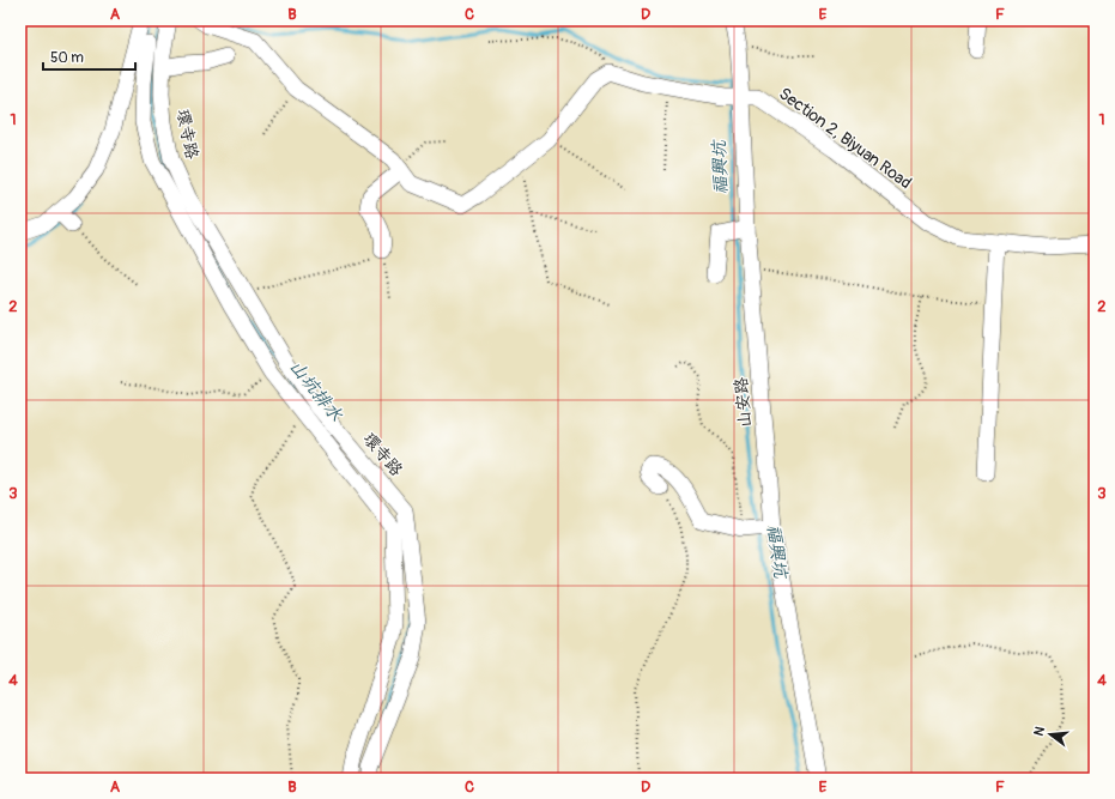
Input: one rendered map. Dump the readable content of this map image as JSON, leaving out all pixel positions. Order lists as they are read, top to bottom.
{
  "streets": {
    "street": ["環寺路", "Section 2, Biyuan Road", "山安路"]
  },
  "crossings": [
    ["Section 2, Biyuan Road", "山安路"]
  ],
  "water": ["福興坑", "山坑排水"],
  "scale_bar": "50 m",
  "north": "left",
  "grid": {
    "columns": [
      "A",
      "B",
      "C",
      "D",
      "E",
      "F"
    ],
    "rows": [
      "1",
      "2",
      "3",
      "4"
    ]
  }
}
